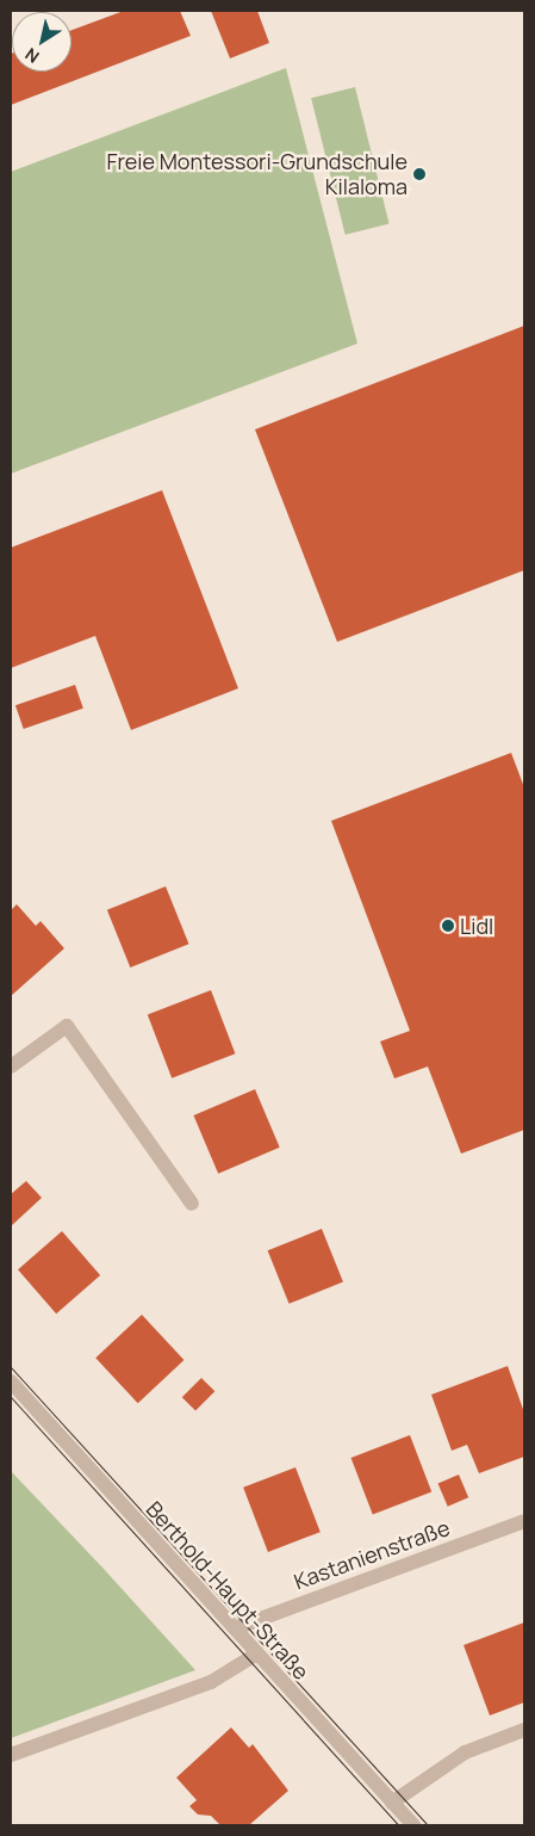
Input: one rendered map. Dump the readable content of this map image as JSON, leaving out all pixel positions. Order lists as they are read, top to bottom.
{
  "streets": {
    "street": ["Kastanienstraße", "Berthold-Haupt-Straße"]
  },
  "crossings": [
    ["Kastanienstraße", "Berthold-Haupt-Straße"]
  ],
  "places": ["Freie Montessori-Grundschule Kilaloma", "Lidl"],
  "north": "bottom left"
}
